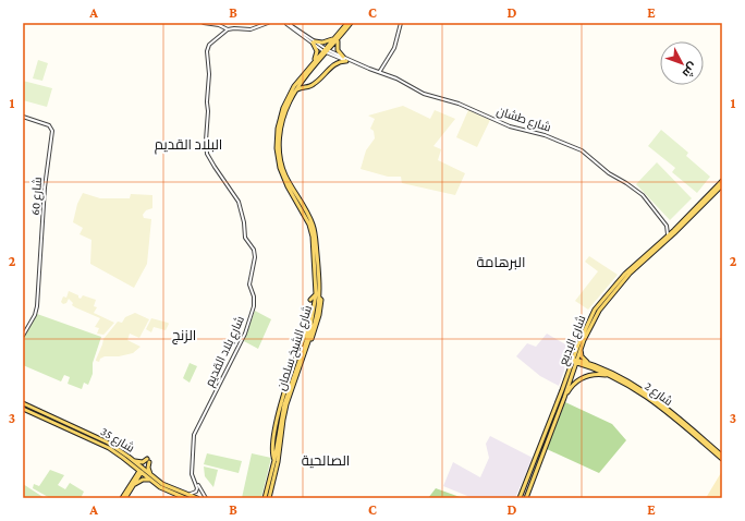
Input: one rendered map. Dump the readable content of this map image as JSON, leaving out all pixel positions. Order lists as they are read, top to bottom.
{
  "streets": {
    "main road": [
      "شارع البديع",
      "شارع الشيخ سلمان",
      "شارع 2",
      "شارع 35"
    ],
    "street": ["شارع طشان", "شارع 60", "شارع بلاد القديم"]
  },
  "crossings": [
    ["شارع طشان", "شارع الشيخ سلمان"],
    ["شارع البديع", "شارع 2"],
    ["شارع بلاد القديم", "شارع 35"]
  ],
  "districts": [
    "البلاد القديم",
    "البرهامة",
    "الزنج",
    "الصالحية"
  ],
  "north": "bottom right",
  "grid": {
    "columns": [
      "A",
      "B",
      "C",
      "D",
      "E"
    ],
    "rows": ["1", "2", "3"]
  }
}
